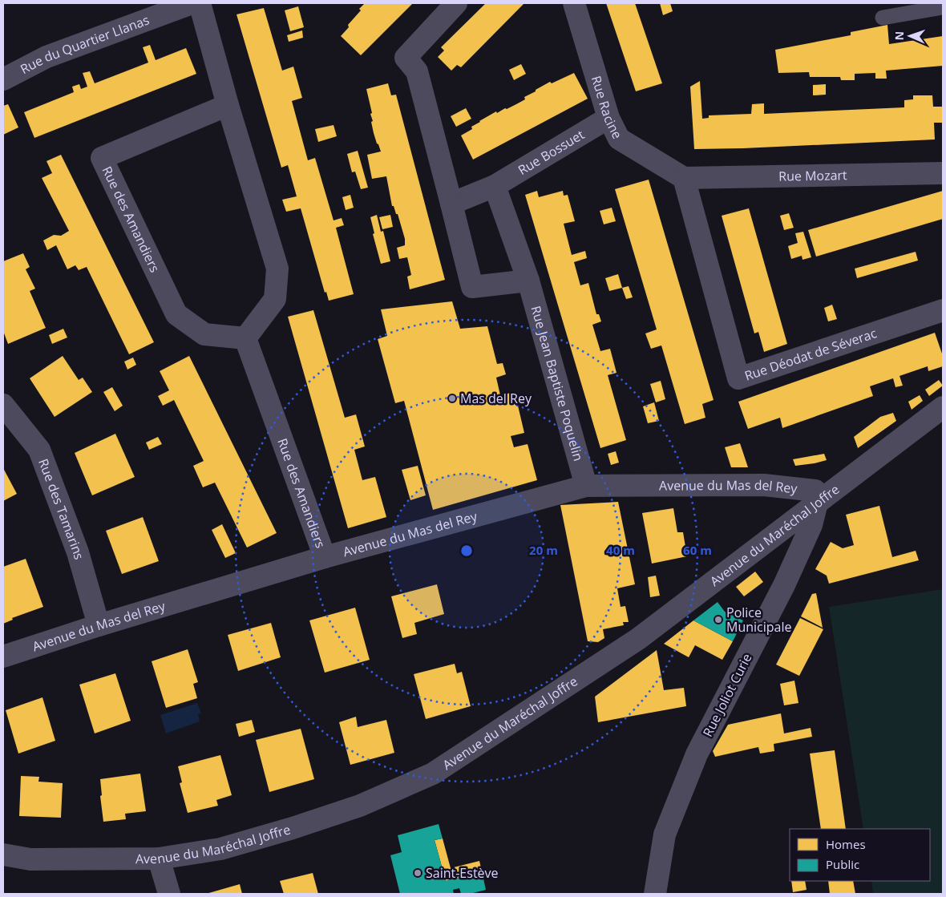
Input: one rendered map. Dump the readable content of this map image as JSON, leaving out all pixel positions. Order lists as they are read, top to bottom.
{
  "streets": {
    "street": [
      "Rue du Quartier Llanas",
      "Rue Racine",
      "Rue Bossuet",
      "Rue Mozart",
      "Rue des Amandiers",
      "Rue Déodat de Séverac",
      "Rue Jean Baptiste Poquelin",
      "Avenue du Mas del Rey",
      "Rue des Tamarins",
      "Avenue du Maréchal Joffre",
      "Rue Joliot Curie"
    ]
  },
  "crossings": [
    ["Rue Racine", "Rue Bossuet"],
    ["Rue Racine", "Rue Mozart"],
    ["Rue Racine", "Rue Déodat de Séverac"],
    ["Rue Bossuet", "Rue Jean Baptiste Poquelin"],
    ["Rue Mozart", "Rue Déodat de Séverac"],
    ["Rue des Amandiers", "Avenue du Mas del Rey"],
    ["Rue Jean Baptiste Poquelin", "Avenue du Mas del Rey"],
    ["Avenue du Mas del Rey", "Rue des Tamarins"],
    ["Avenue du Mas del Rey", "Avenue du Maréchal Joffre"],
    ["Avenue du Mas del Rey", "Rue Joliot Curie"],
    ["Avenue du Maréchal Joffre", "Rue Joliot Curie"]
  ],
  "places": ["Mas del Rey", "Police Municipale", "Saint-Estève"],
  "legend": ["Homes", "Public"],
  "north": "left",
  "rings": ["20 m", "40 m", "60 m"]
}
